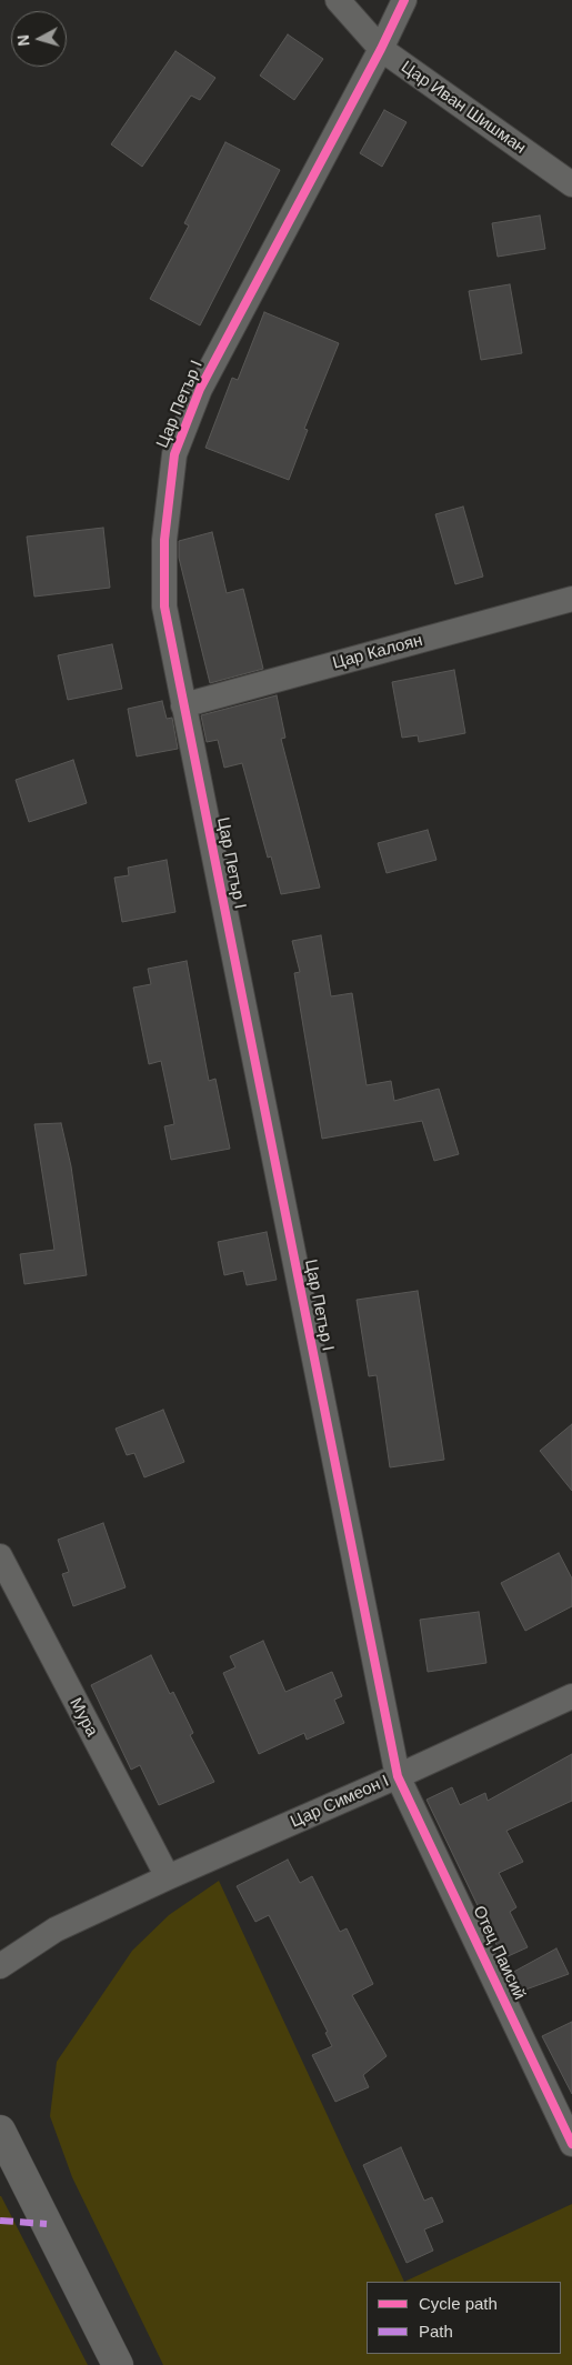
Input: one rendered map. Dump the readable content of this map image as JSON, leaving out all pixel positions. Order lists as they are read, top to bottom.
{
  "streets": {
    "street": [
      "Цар Иван Шишман",
      "Цар Петър I",
      "Цар Калоян",
      "Мура",
      "Цар Симеон I",
      "Отец Паисий"
    ]
  },
  "crossings": [
    ["Цар Иван Шишман", "Цар Петър I"],
    ["Цар Петър I", "Цар Калоян"],
    ["Цар Петър I", "Цар Симеон I"],
    ["Цар Петър I", "Отец Паисий"],
    ["Мура", "Цар Симеон I"],
    ["Цар Симеон I", "Отец Паисий"]
  ],
  "legend": ["Cycle path", "Path"],
  "north": "left"
}
